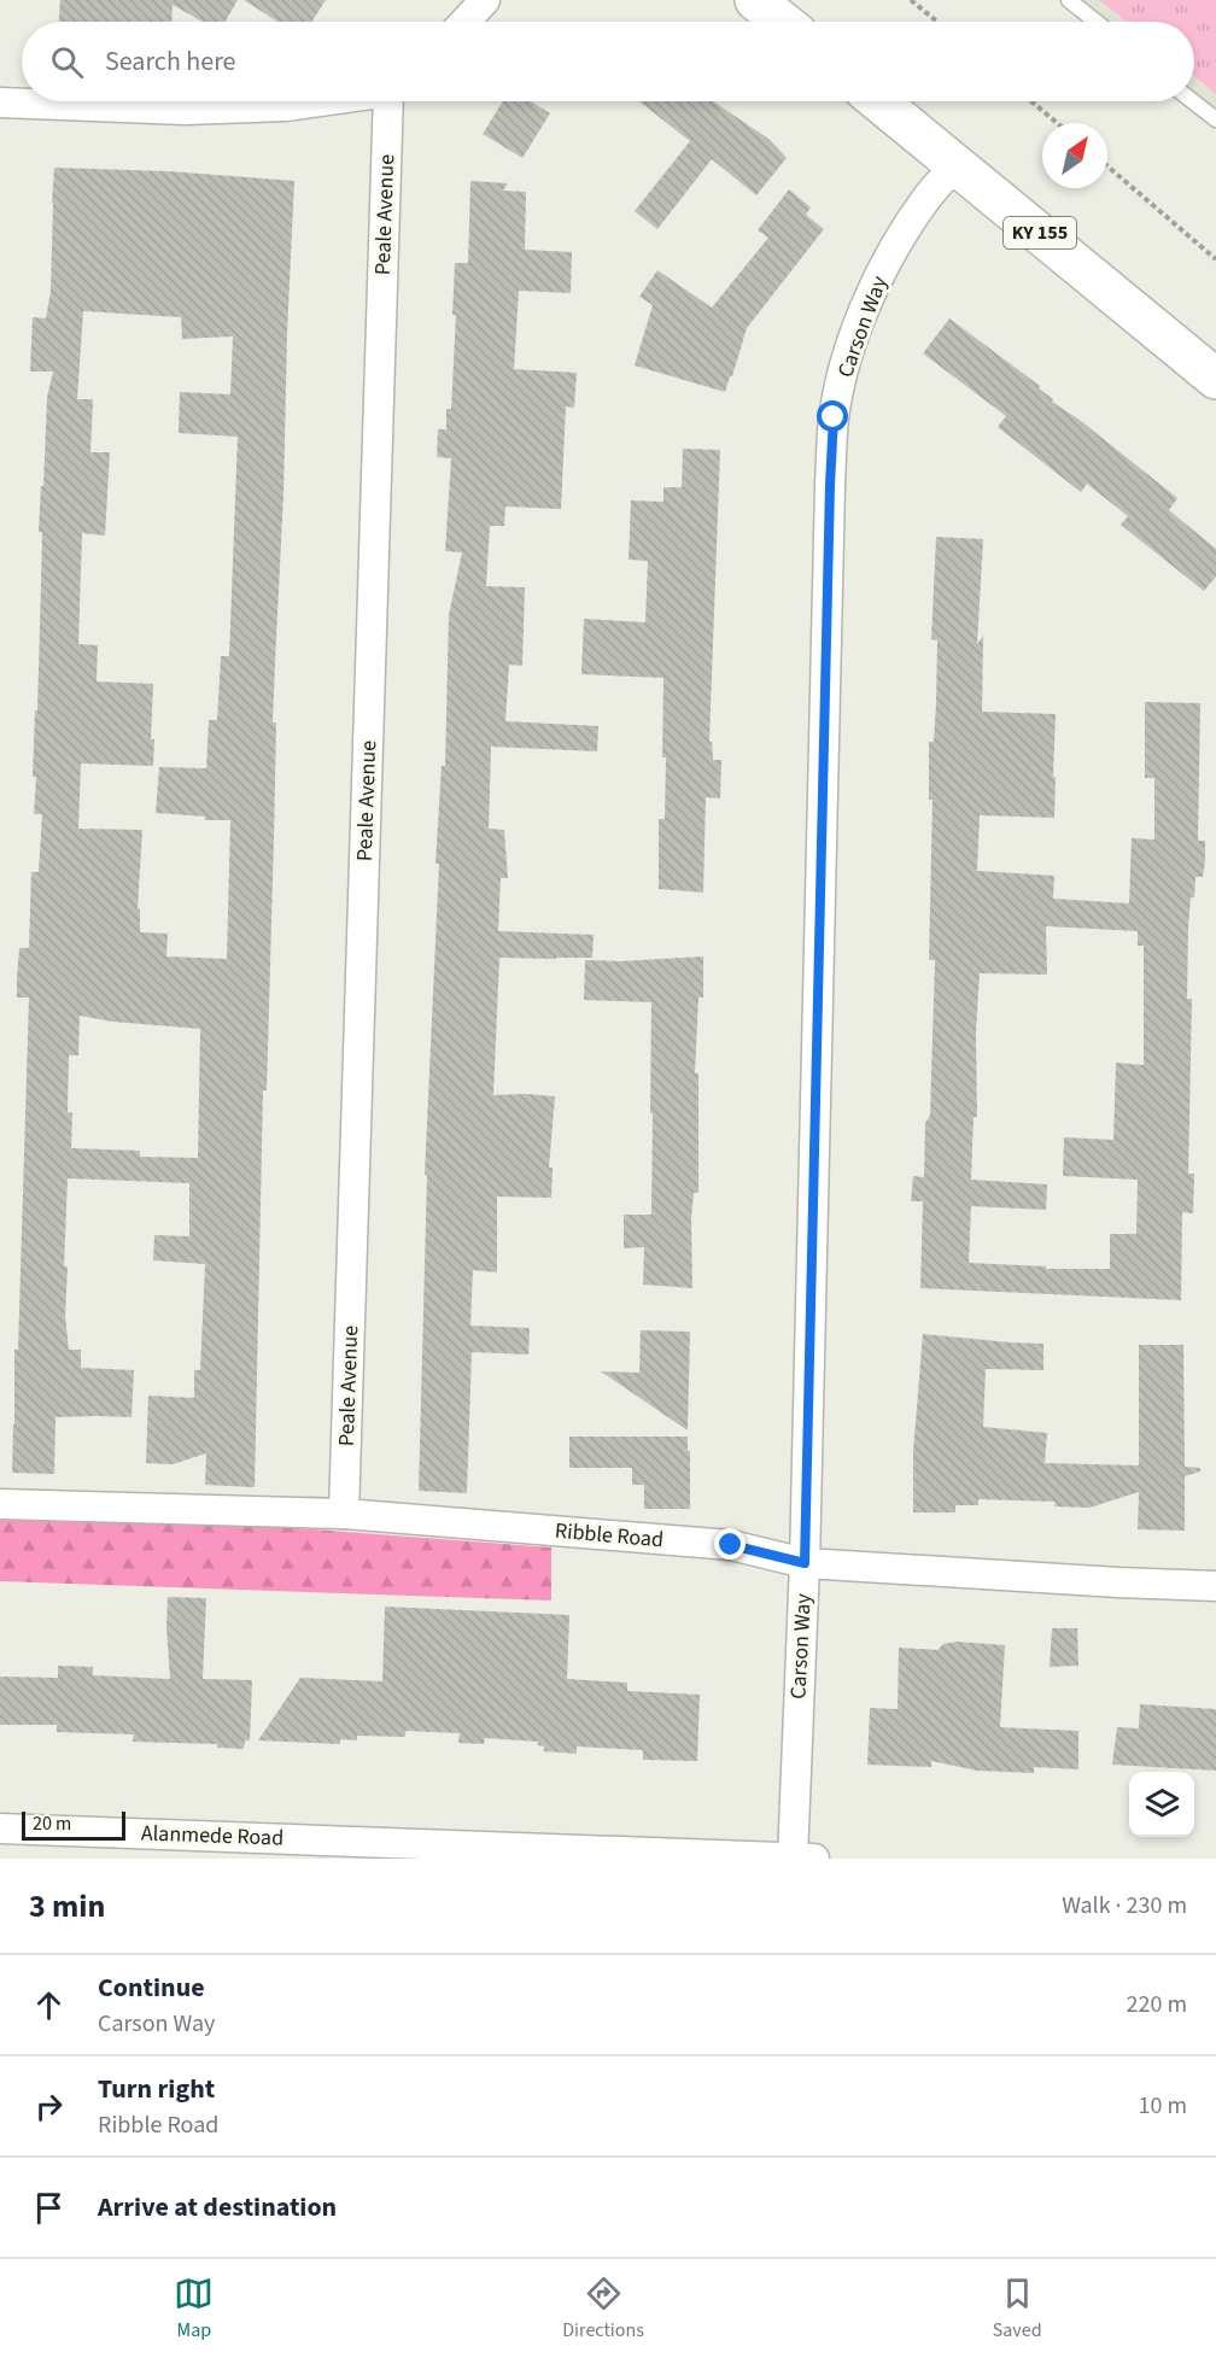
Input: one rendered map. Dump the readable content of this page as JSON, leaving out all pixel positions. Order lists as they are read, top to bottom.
{
  "streets": {
    "main road": ["KY 155"],
    "street": [
      "Peale Avenue",
      "Carson Way",
      "Ribble Road",
      "Alanmede Road"
    ]
  },
  "crossings": [
    ["Peale Avenue", "Ribble Road"],
    ["KY 155", "Carson Way"],
    ["Carson Way", "Ribble Road"],
    ["Carson Way", "Alanmede Road"]
  ],
  "scale_bar": "20 m",
  "north": "top right",
  "page": {
    "search": "Search here",
    "scale": "20 m",
    "heading": ["3 min", "Walk · 230 m"],
    "list": [
      ["Continue", "Carson Way", "220 m"],
      ["Turn right", "Ribble Road", "10 m"],
      "Arrive at destination"
    ],
    "nav": ["Map", "Directions", "Saved"]
  }
}
